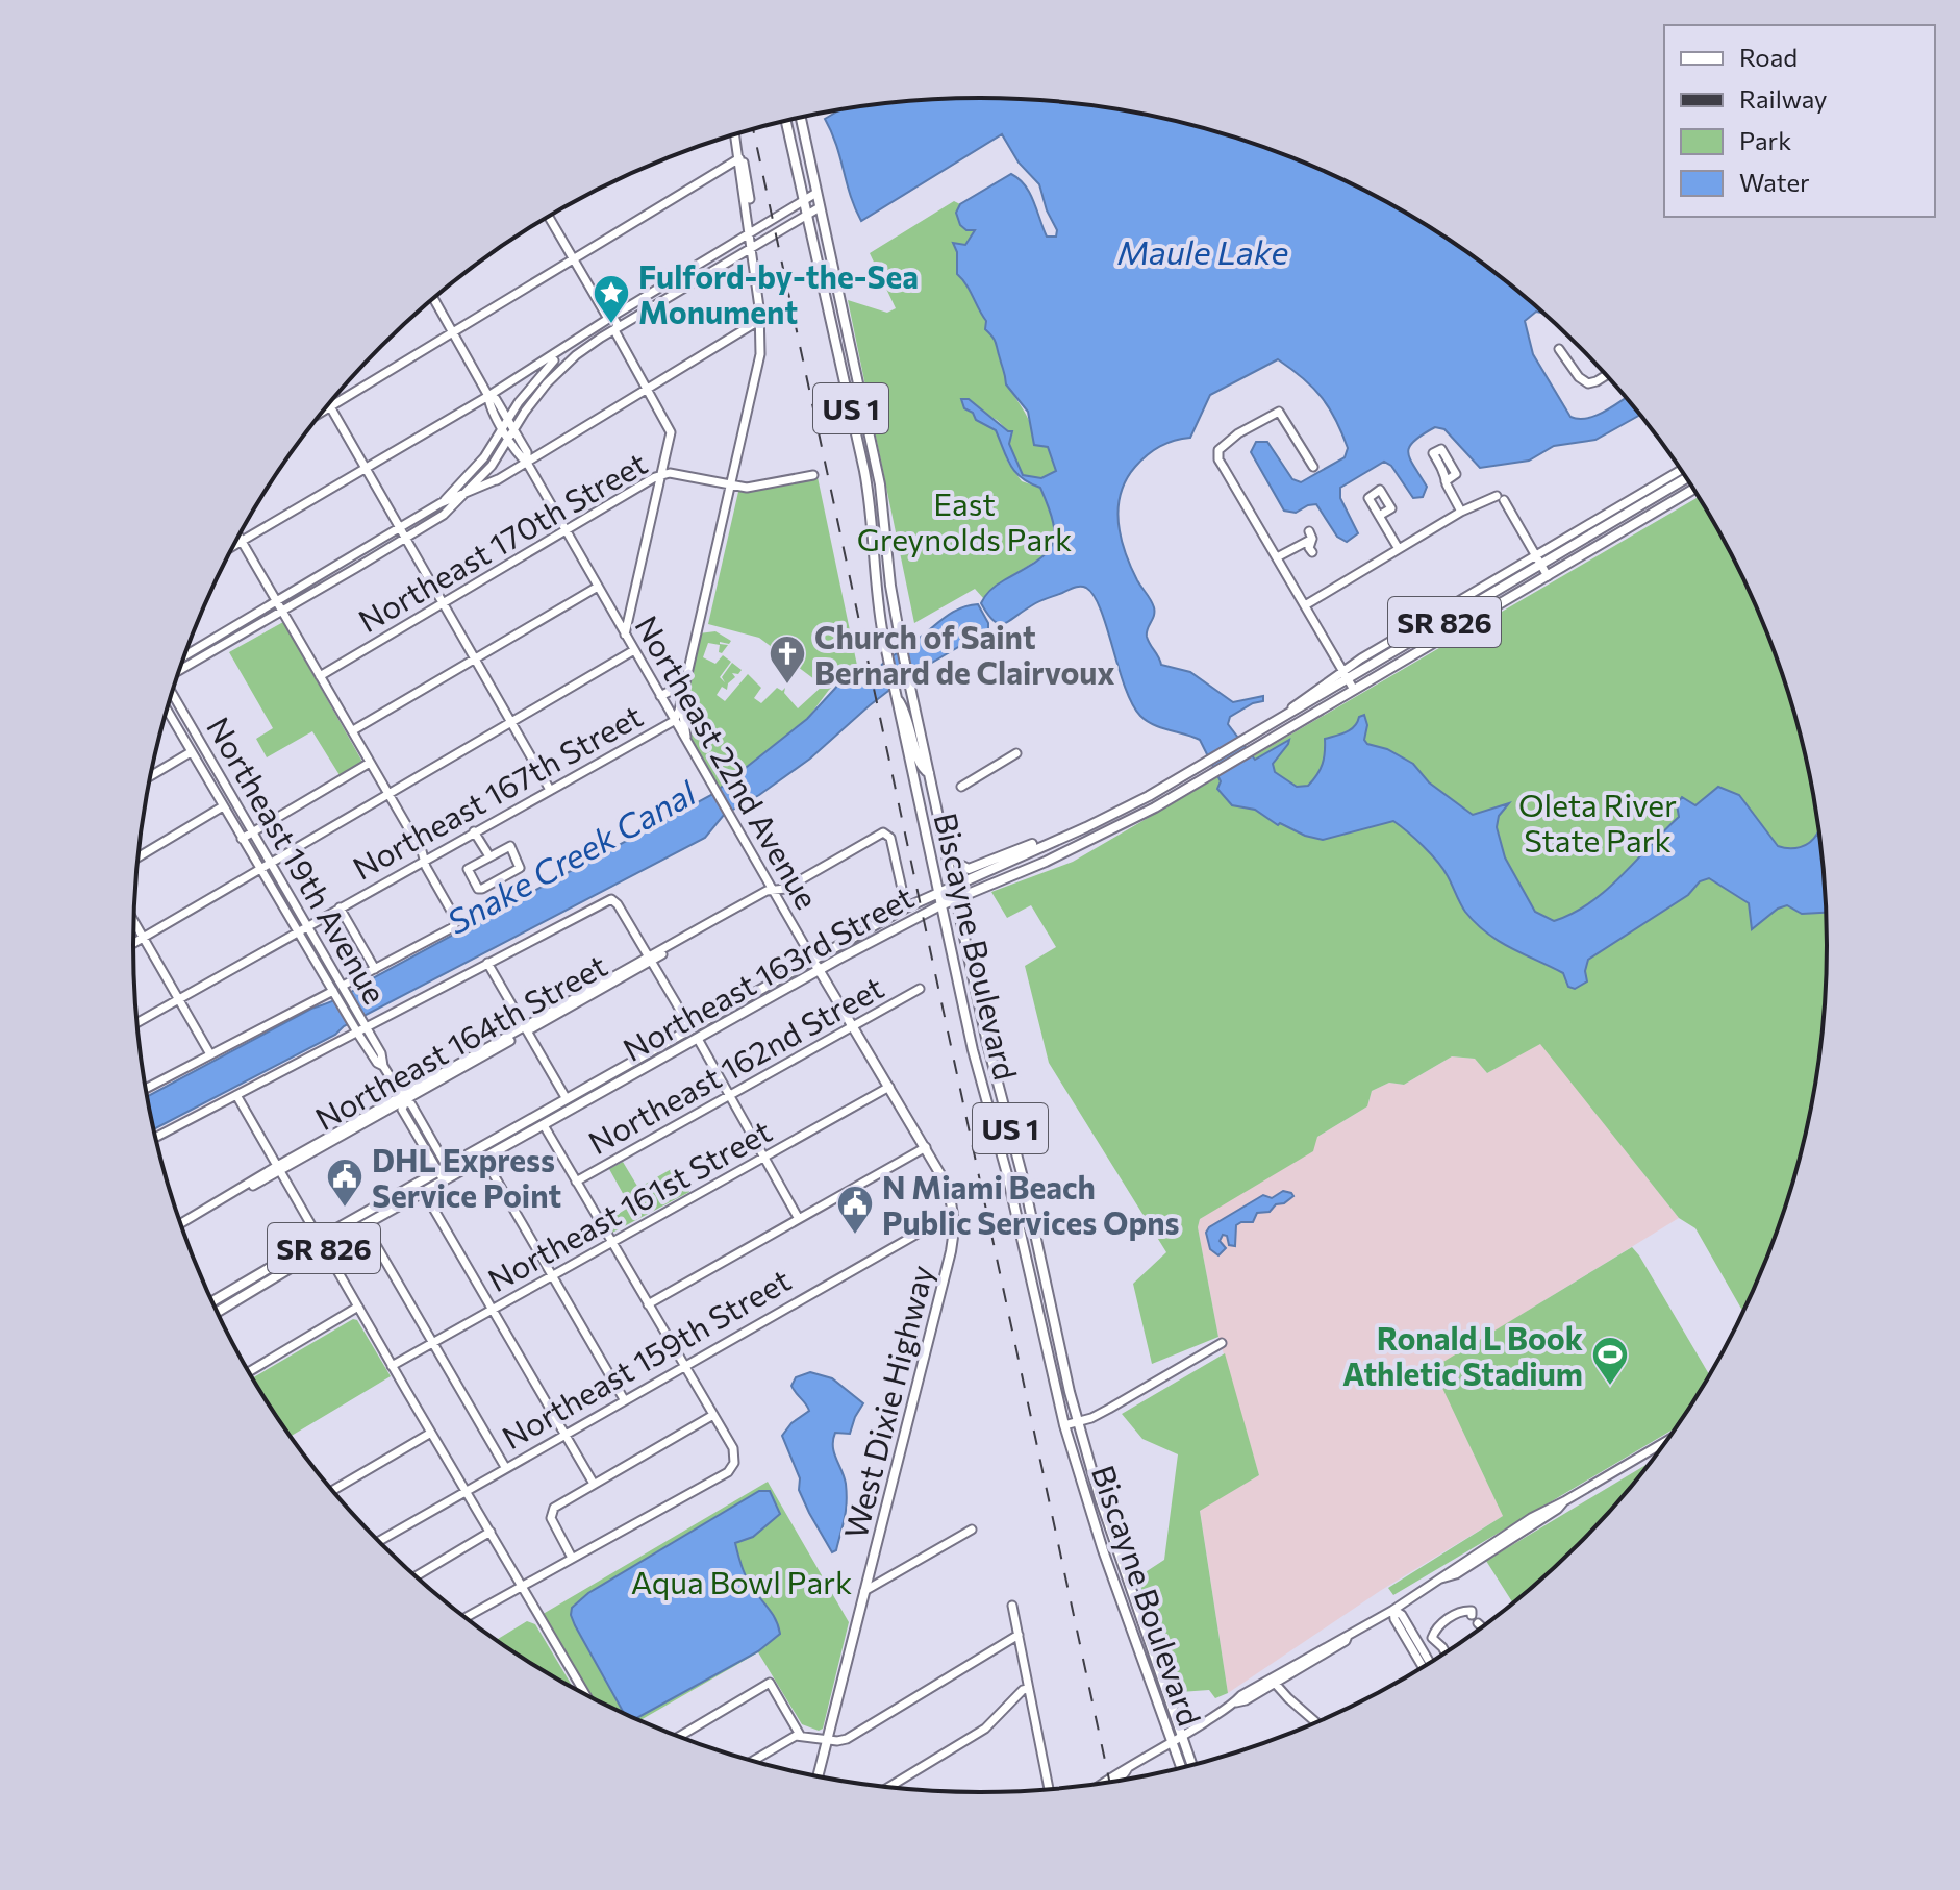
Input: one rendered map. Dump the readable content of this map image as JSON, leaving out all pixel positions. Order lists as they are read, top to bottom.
{
  "streets": {
    "main road": [
      "US 1",
      "SR 826",
      "Northeast 22nd Avenue",
      "Biscayne Boulevard",
      "Northeast 163rd Street",
      "West Dixie Highway"
    ],
    "street": [
      "Northeast 170th Street",
      "Northeast 167th Street",
      "Northeast 19th Avenue",
      "Northeast 164th Street",
      "Northeast 162nd Street",
      "Northeast 161st Street",
      "Northeast 159th Street"
    ]
  },
  "crossings": [
    ["Northeast 170th Street", "Northeast 22nd Avenue"],
    ["Northeast 22nd Avenue", "Northeast 167th Street"],
    ["Northeast 22nd Avenue", "Northeast 163rd Street"],
    ["Northeast 22nd Avenue", "Northeast 164th Street"],
    ["Northeast 22nd Avenue", "Northeast 162nd Street"],
    ["Northeast 22nd Avenue", "Northeast 161st Street"],
    ["Northeast 22nd Avenue", "Northeast 159th Street"],
    ["Northeast 22nd Avenue", "West Dixie Highway"],
    ["Northeast 167th Street", "Northeast 19th Avenue"],
    ["Northeast 19th Avenue", "Northeast 163rd Street"],
    ["Northeast 19th Avenue", "Northeast 164th Street"],
    ["Biscayne Boulevard", "Northeast 163rd Street"],
    ["Northeast 163rd Street", "Northeast 164th Street"],
    ["Northeast 159th Street", "West Dixie Highway"]
  ],
  "water": ["Maule Lake", "Snake Creek Canal"],
  "parks": ["East Greynolds Park", "Oleta River State Park", "Aqua Bowl Park"],
  "places": {
    "place": ["Fulford-by-the-Sea Monument"],
    "church": ["Church of Saint Bernard de Clairvoux"],
    "public building": ["DHL Express Service Point", "N Miami Beach Public Services Opns"],
    "sports": ["Ronald L Book Athletic Stadium"]
  },
  "legend": [
    "Road",
    "Railway",
    "Park",
    "Water"
  ]
}
